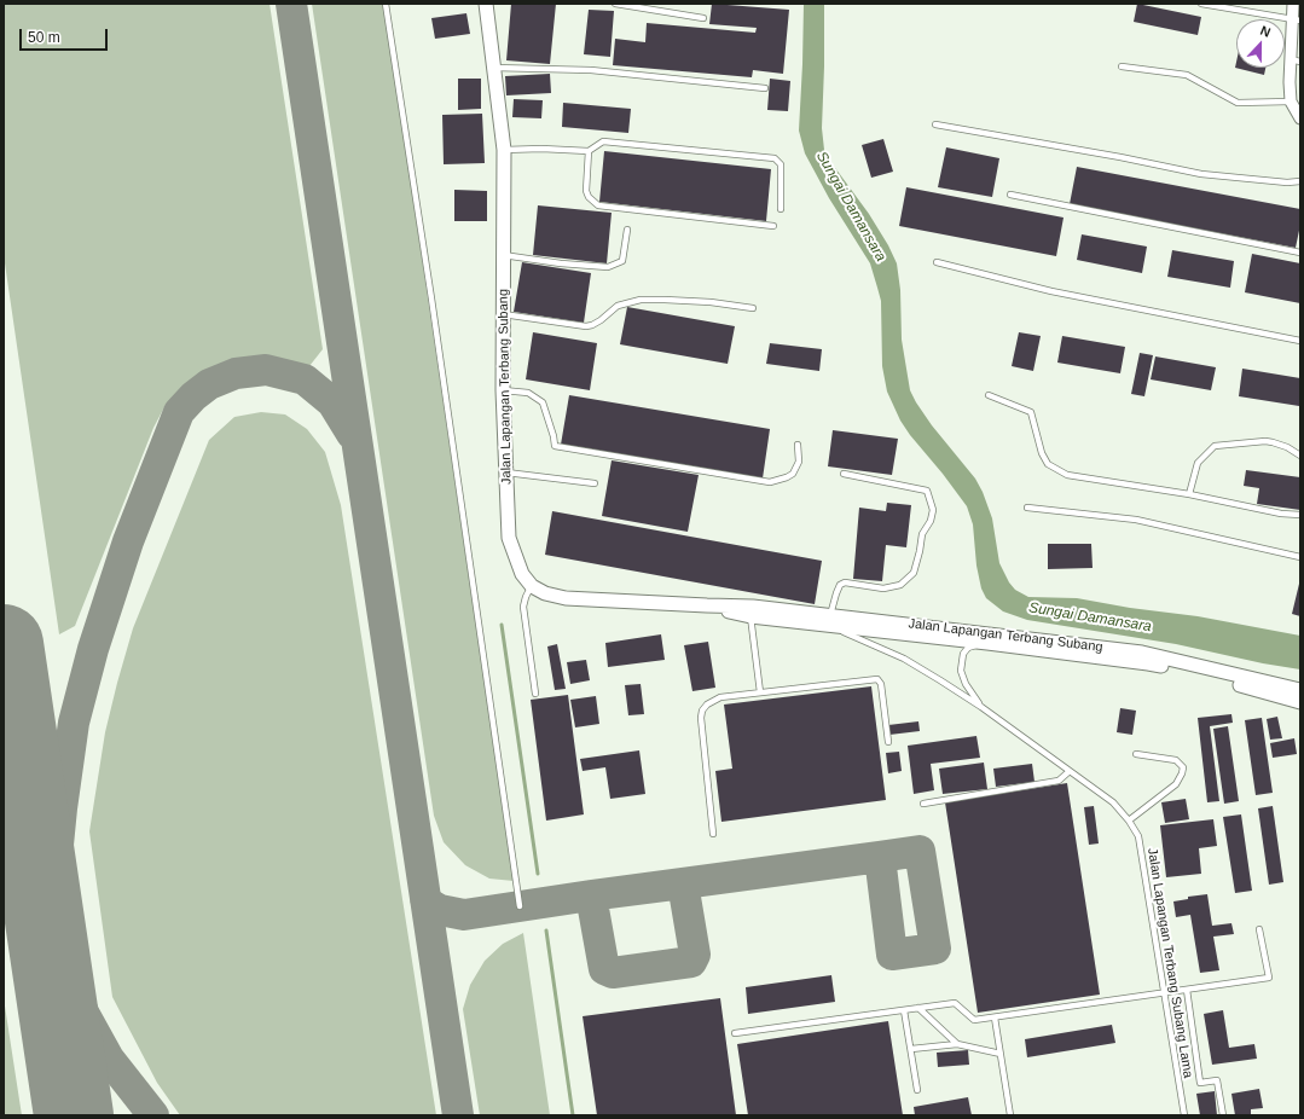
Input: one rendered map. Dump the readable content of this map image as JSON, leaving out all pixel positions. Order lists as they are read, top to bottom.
{
  "streets": {
    "street": ["Jalan Lapangan Terbang Subang"],
    "lane": ["Jalan Lapangan Terbang Subang Lama"]
  },
  "crossings": [
    ["Jalan Lapangan Terbang Subang", "Jalan Lapangan Terbang Subang Lama"]
  ],
  "water": ["Sungai Damansara"],
  "scale_bar": "50 m",
  "north": "top"
}
